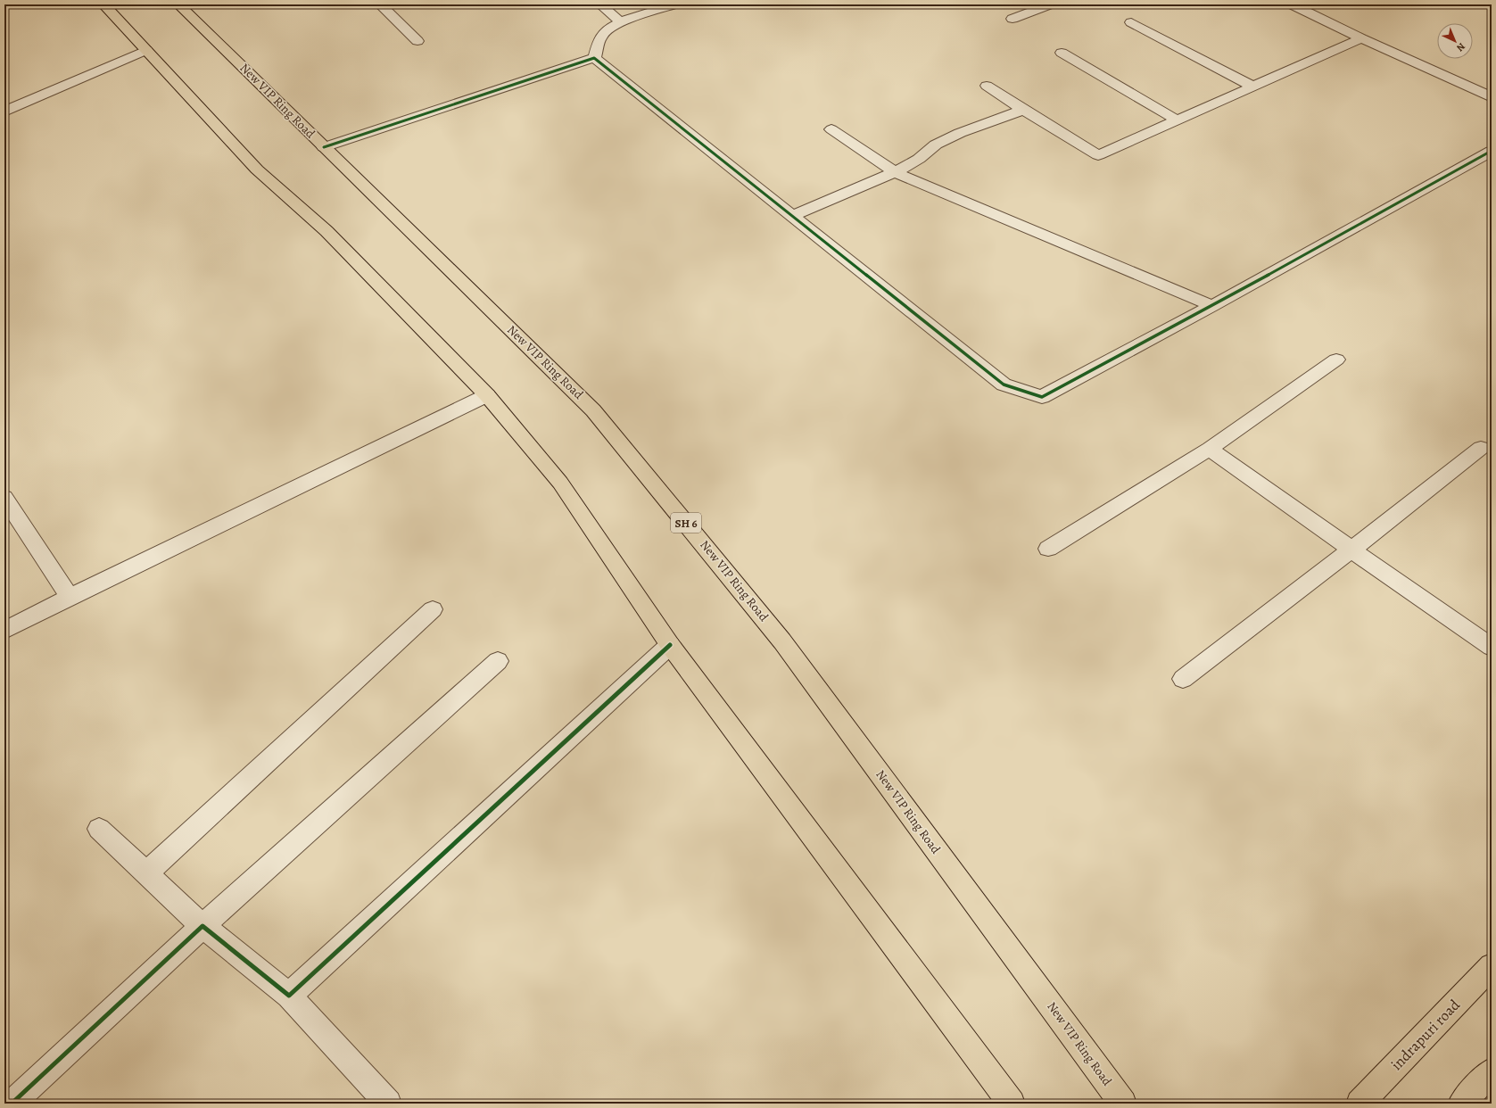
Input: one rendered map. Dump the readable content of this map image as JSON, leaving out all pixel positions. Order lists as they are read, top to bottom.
{
  "streets": {
    "main road": ["New VIP Ring Road", "SH 6", "indrapuri road"]
  },
  "north": "bottom right"
}
